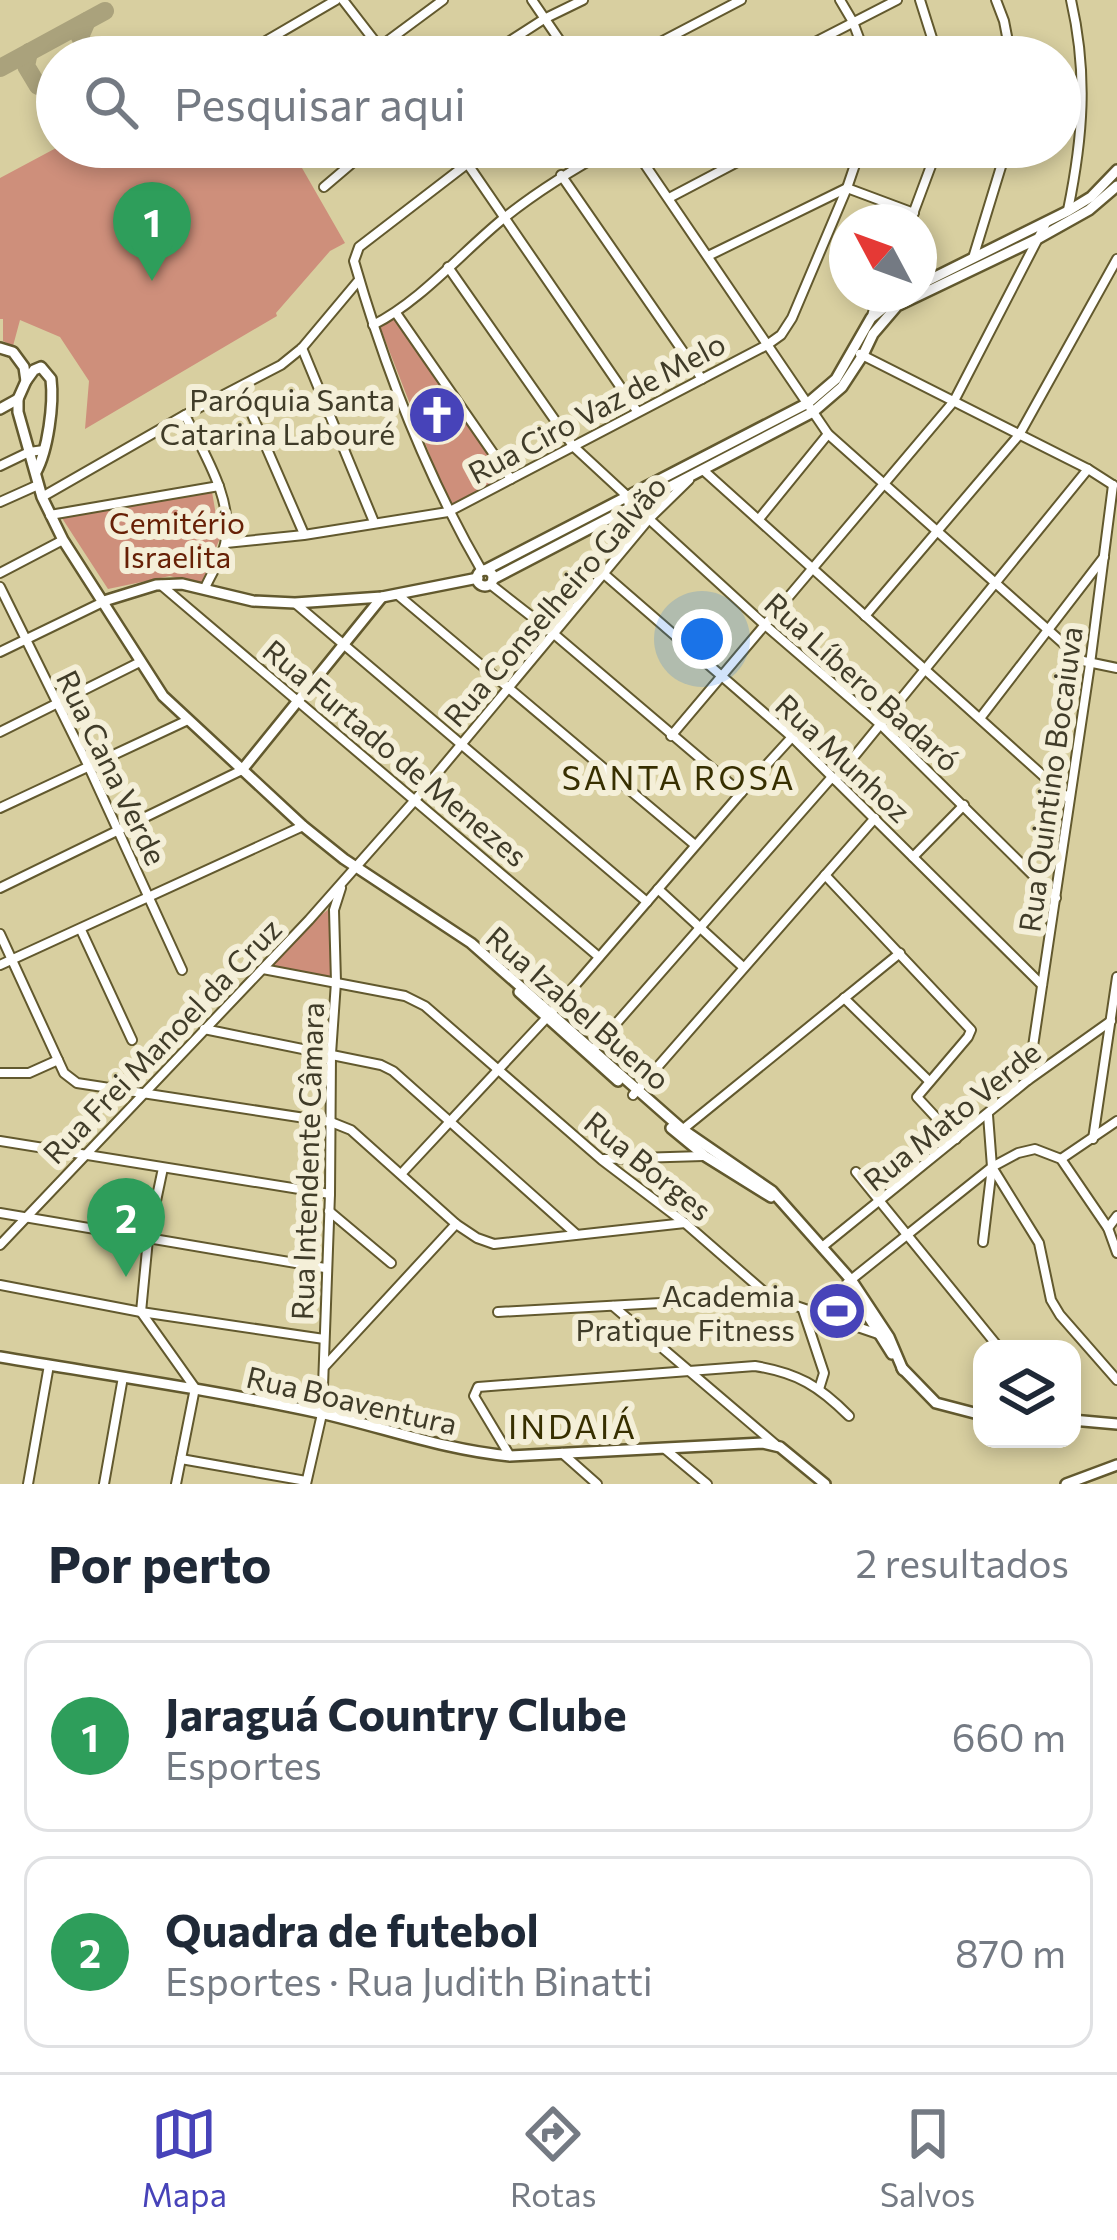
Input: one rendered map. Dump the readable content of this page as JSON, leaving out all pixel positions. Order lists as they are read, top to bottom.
{
  "streets": {
    "street": [
      "Rua Ciro Vaz de Melo",
      "Rua Conselheiro Galvão",
      "Rua Líbero Badaró",
      "Rua Furtado de Menezes",
      "Rua Munhoz",
      "Rua Cana Verde",
      "Rua Quintino Bocaiuva",
      "Rua Izabel Bueno",
      "Rua Frei Manoel da Cruz",
      "Rua Mato Verde",
      "Rua Intendente Câmara",
      "Rua Borges",
      "Rua Boaventura"
    ]
  },
  "crossings": [
    ["Rua Ciro Vaz de Melo", "Rua Líbero Badaró"],
    ["Rua Conselheiro Galvão", "Rua Líbero Badaró"],
    ["Rua Conselheiro Galvão", "Rua Furtado de Menezes"],
    ["Rua Conselheiro Galvão", "Rua Munhoz"],
    ["Rua Conselheiro Galvão", "Rua Izabel Bueno"],
    ["Rua Conselheiro Galvão", "Rua Frei Manoel da Cruz"],
    ["Rua Conselheiro Galvão", "Rua Intendente Câmara"],
    ["Rua Líbero Badaró", "Rua Quintino Bocaiuva"],
    ["Rua Munhoz", "Rua Quintino Bocaiuva"],
    ["Rua Quintino Bocaiuva", "Rua Mato Verde"],
    ["Rua Izabel Bueno", "Rua Frei Manoel da Cruz"],
    ["Rua Izabel Bueno", "Rua Mato Verde"],
    ["Rua Izabel Bueno", "Rua Intendente Câmara"],
    ["Rua Frei Manoel da Cruz", "Rua Intendente Câmara"],
    ["Rua Frei Manoel da Cruz", "Rua Borges"],
    ["Rua Intendente Câmara", "Rua Borges"],
    ["Rua Intendente Câmara", "Rua Boaventura"]
  ],
  "districts": ["SANTA ROSA", "INDAIÁ"],
  "parks": ["Cemitério Israelita"],
  "places": {
    "church": ["Paróquia Santa Catarina Labouré"],
    "sports": ["Academia Pratique Fitness"]
  },
  "north": "top left",
  "page": {
    "search": "Pesquisar aqui",
    "pins": ["1", "2"],
    "heading": ["Por perto", "2 resultados"],
    "list": [
      {
        "mark": "1",
        "name": "Jaraguá Country Clube",
        "note": "Esportes",
        "value": "660 m"
      },
      {
        "mark": "2",
        "name": "Quadra de futebol",
        "note": "Esportes · Rua Judith Binatti",
        "value": "870 m"
      }
    ],
    "nav": ["Mapa", "Rotas", "Salvos"]
  }
}
